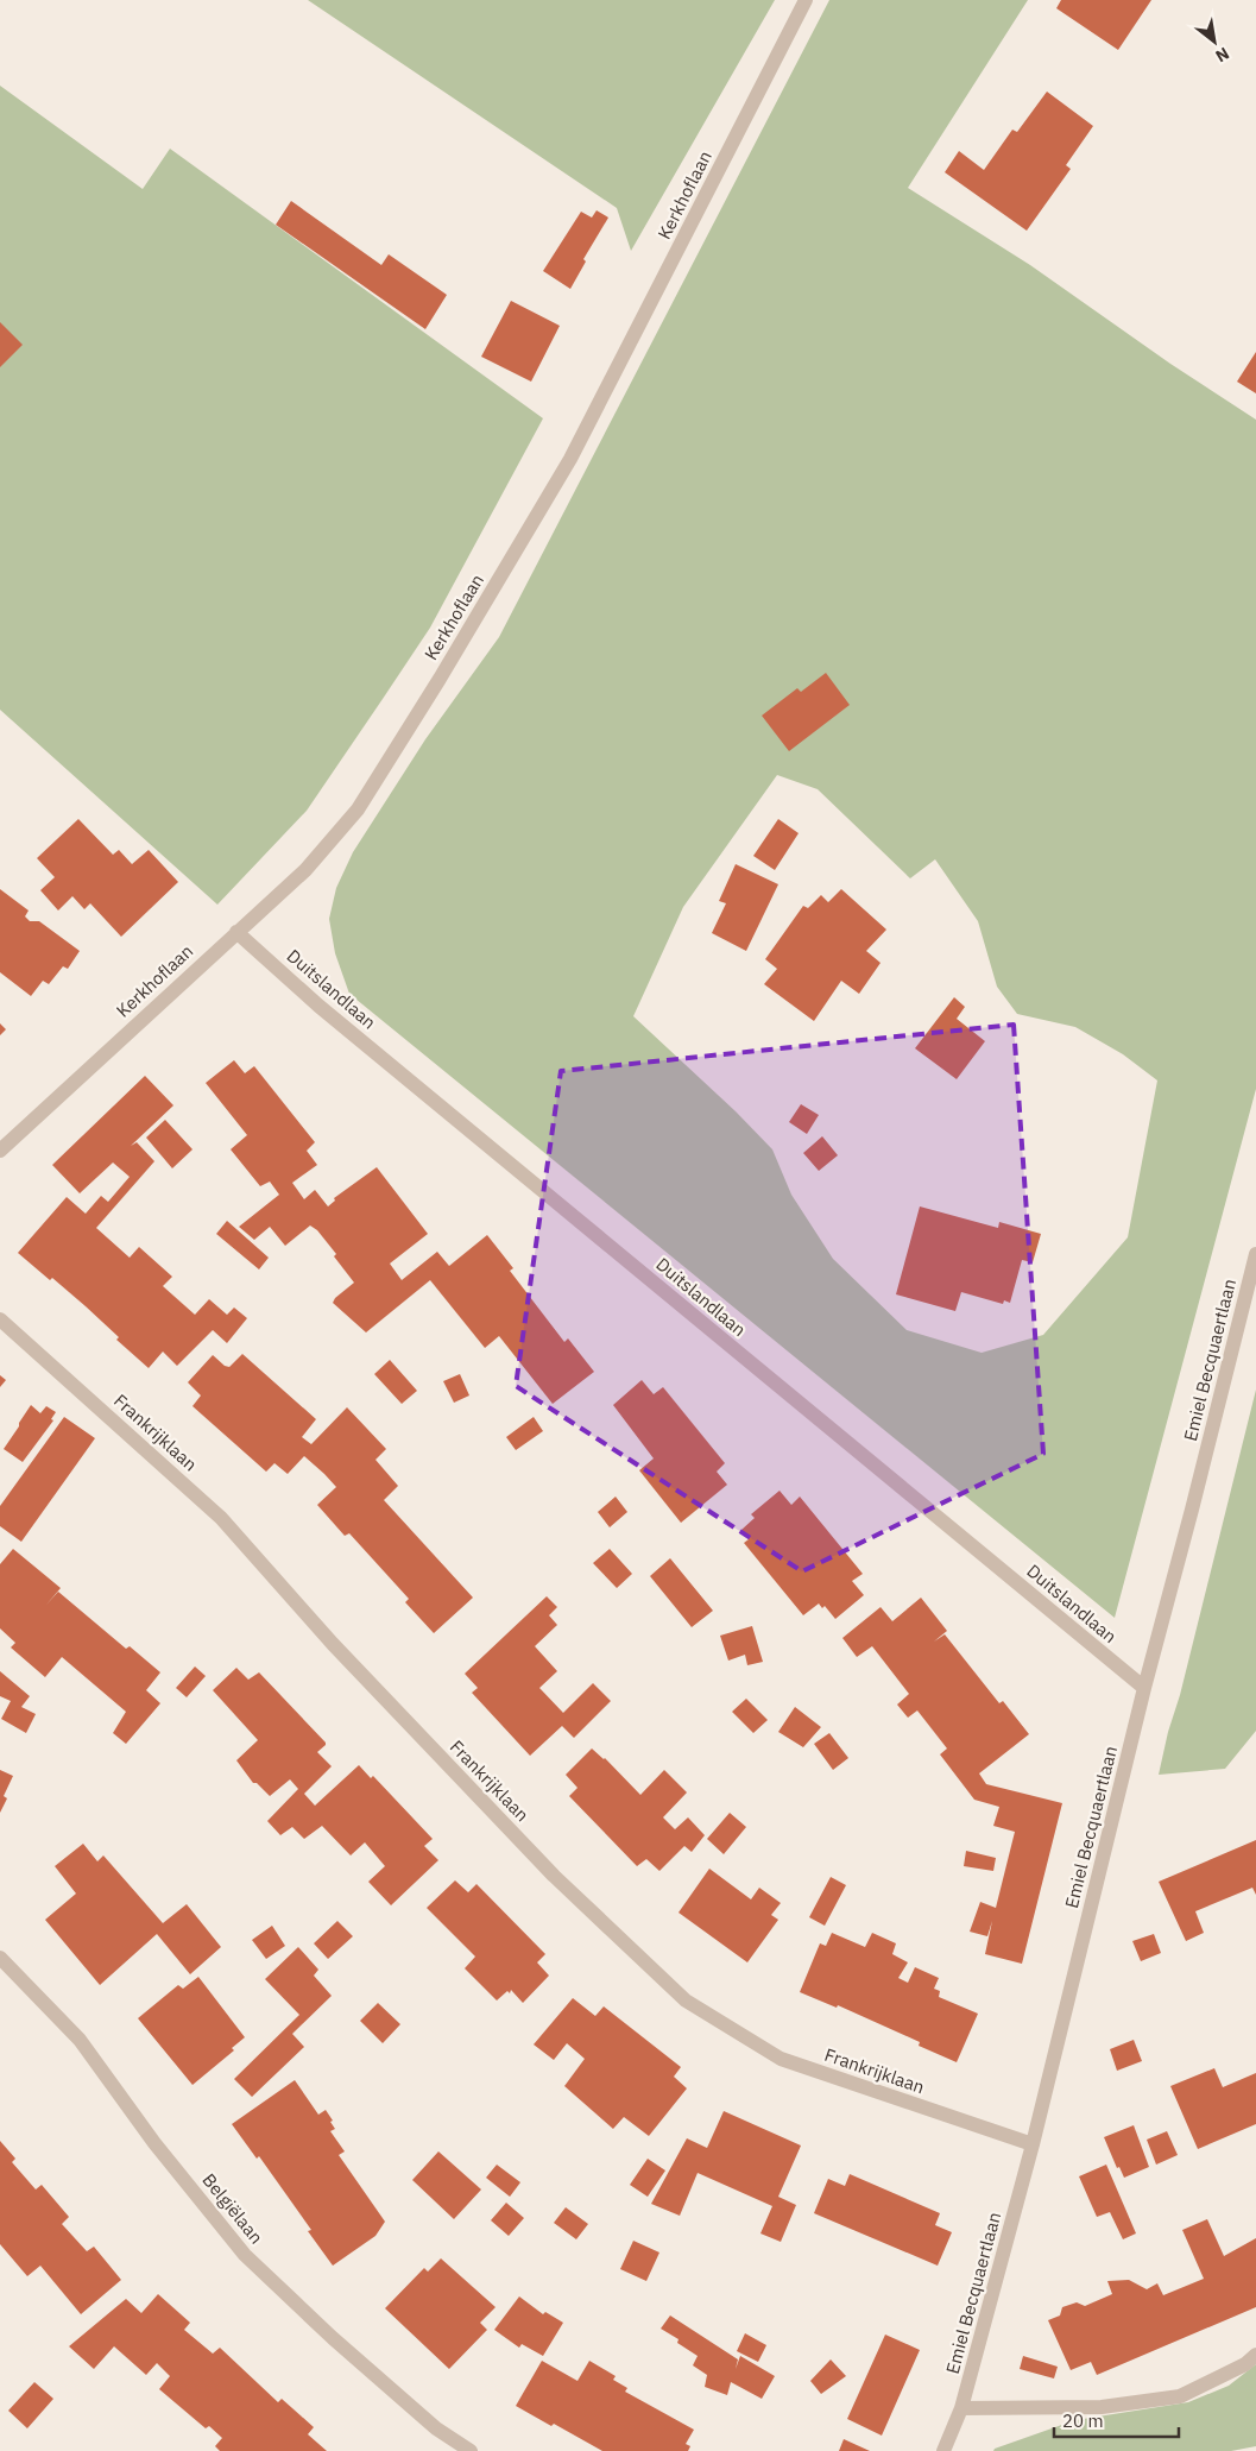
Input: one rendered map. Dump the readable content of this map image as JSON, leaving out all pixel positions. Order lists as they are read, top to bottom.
{
  "streets": {
    "street": [
      "Kerkhoflaan",
      "Duitslandlaan",
      "Emiel Becquaertlaan",
      "Frankrijklaan",
      "Belgiëlaan"
    ]
  },
  "crossings": [
    ["Kerkhoflaan", "Duitslandlaan"],
    ["Duitslandlaan", "Emiel Becquaertlaan"],
    ["Emiel Becquaertlaan", "Frankrijklaan"]
  ],
  "scale_bar": "20 m",
  "north": "bottom right"
}
